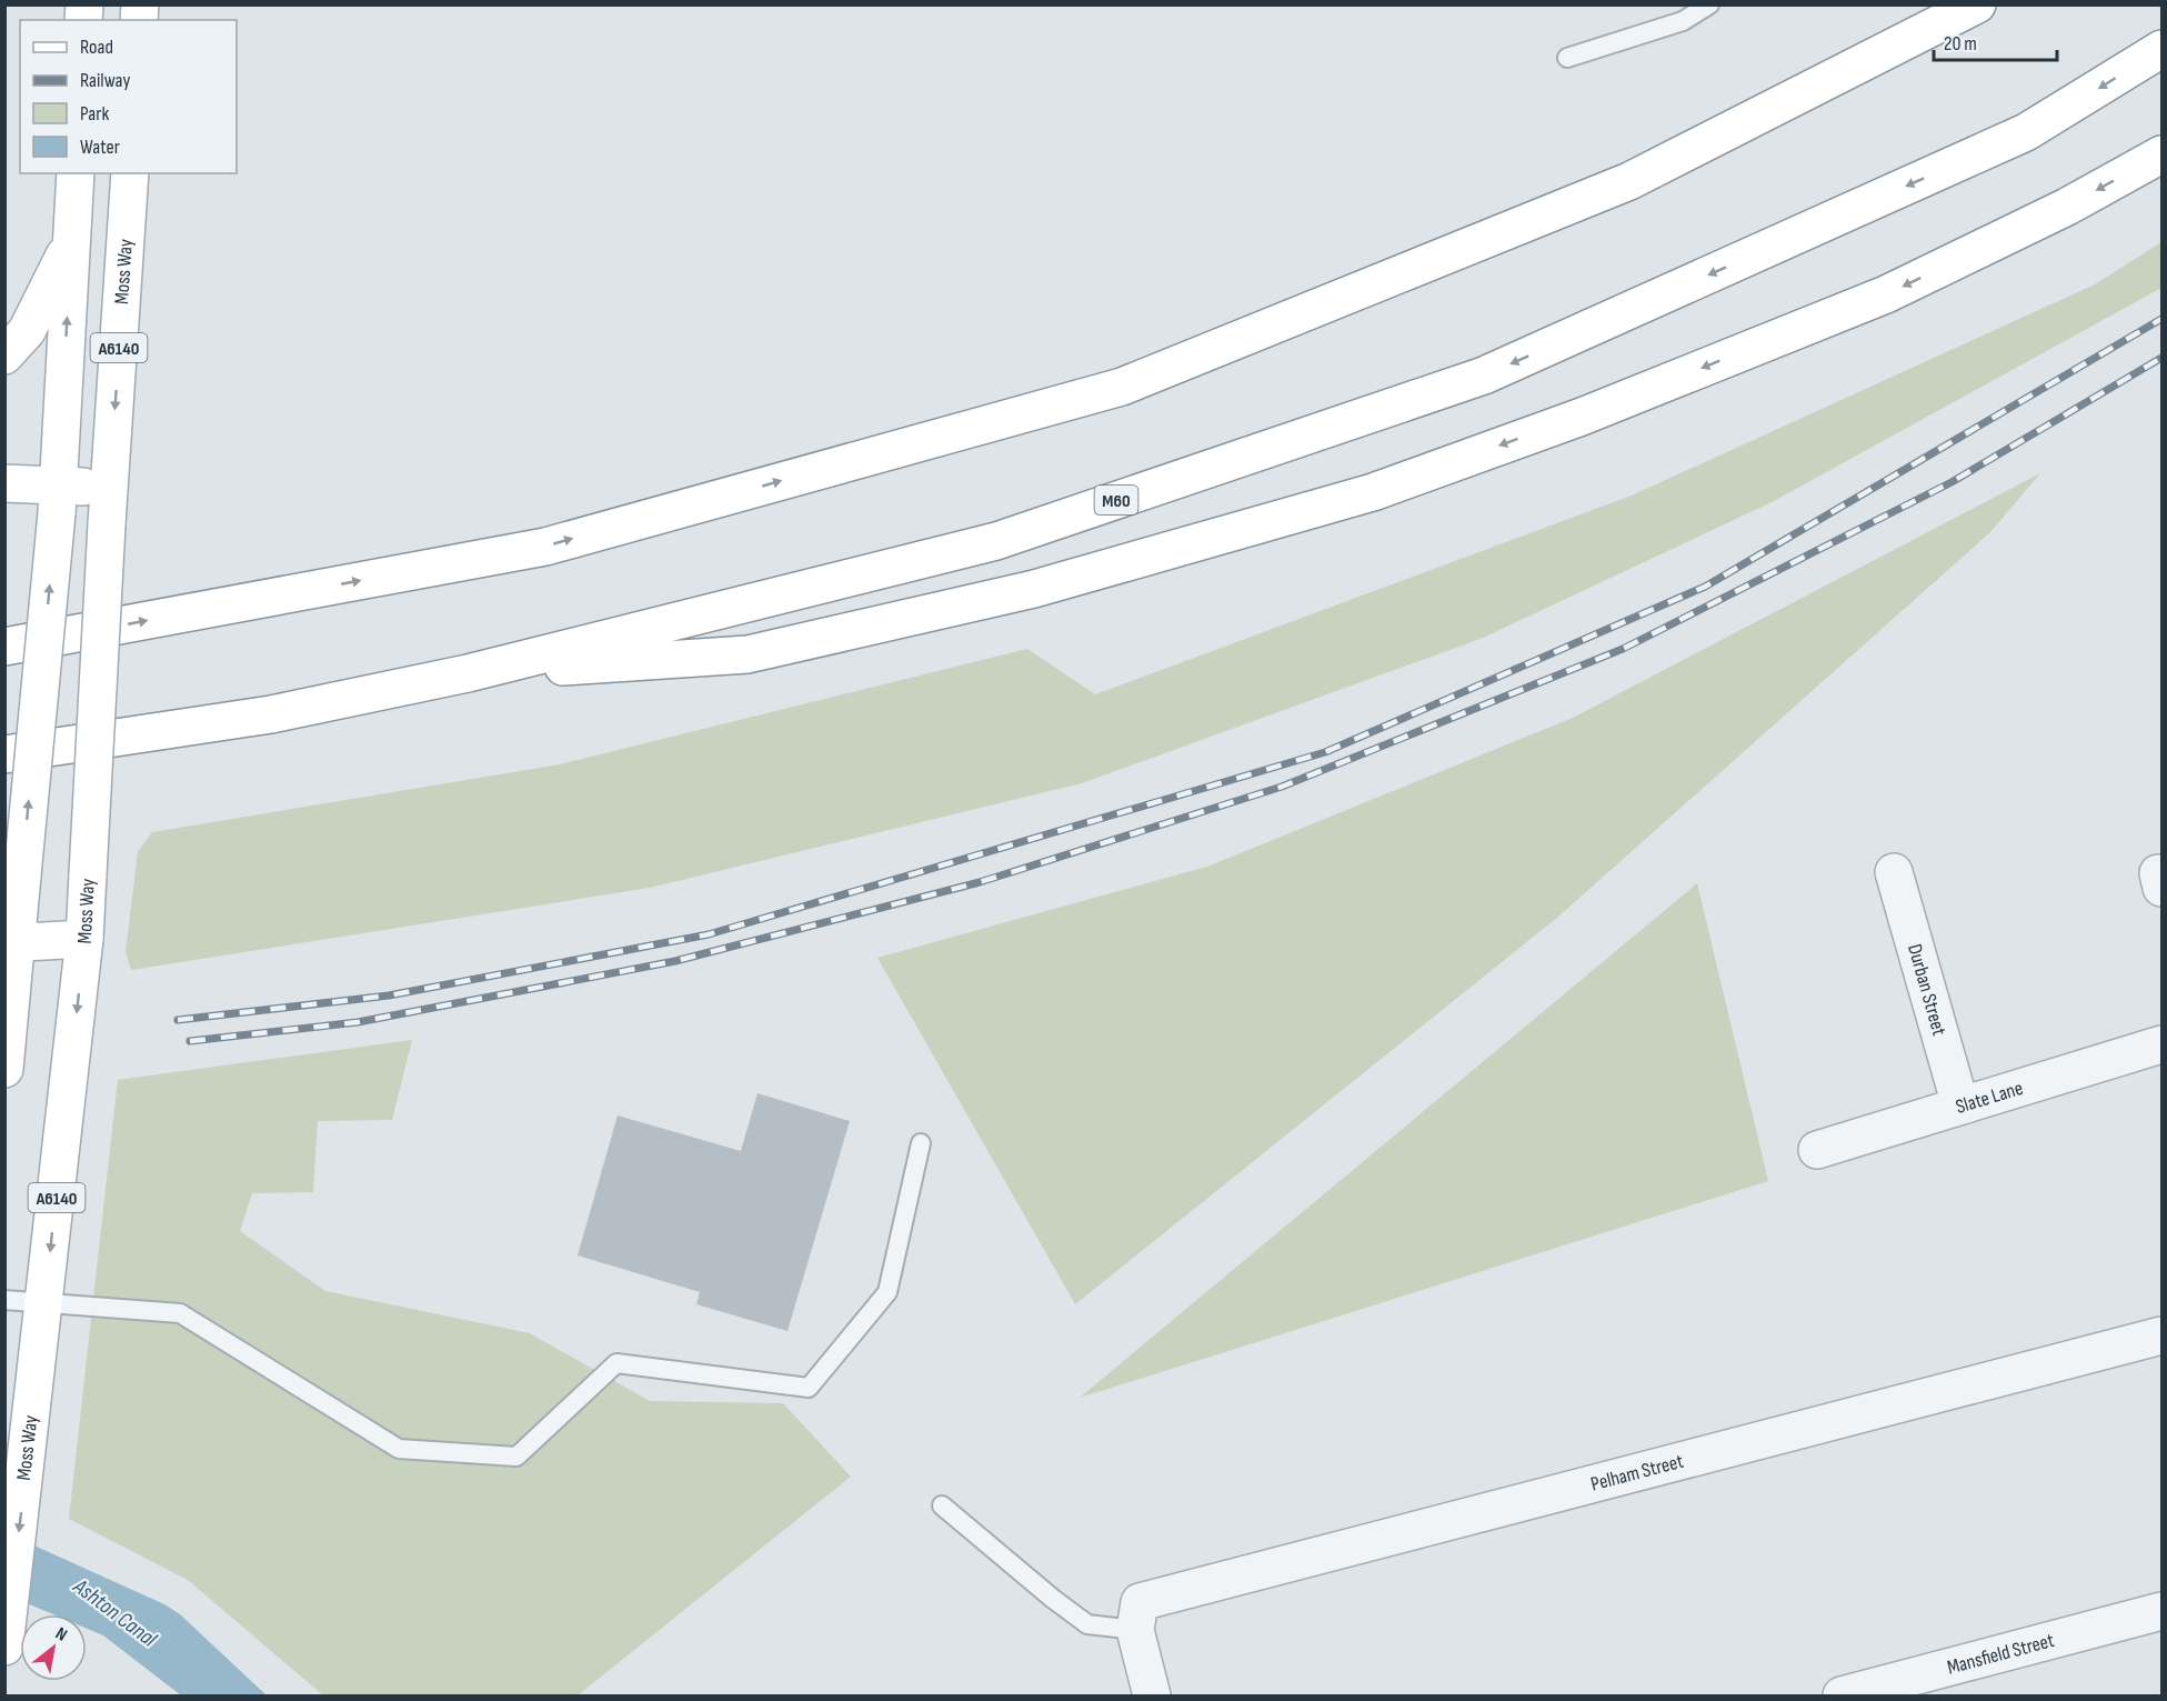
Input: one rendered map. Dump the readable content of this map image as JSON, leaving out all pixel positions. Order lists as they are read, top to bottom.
{
  "streets": {
    "main road": ["Moss Way", "A6140", "M60"],
    "street": [
      "Durban Street",
      "Slate Lane",
      "Pelham Street",
      "Mansfield Street"
    ]
  },
  "crossings": [
    ["Durban Street", "Slate Lane"]
  ],
  "water": ["Ashton Canal"],
  "legend": [
    "Road",
    "Railway",
    "Park",
    "Water"
  ],
  "scale_bar": "20 m",
  "north": "top right"
}
